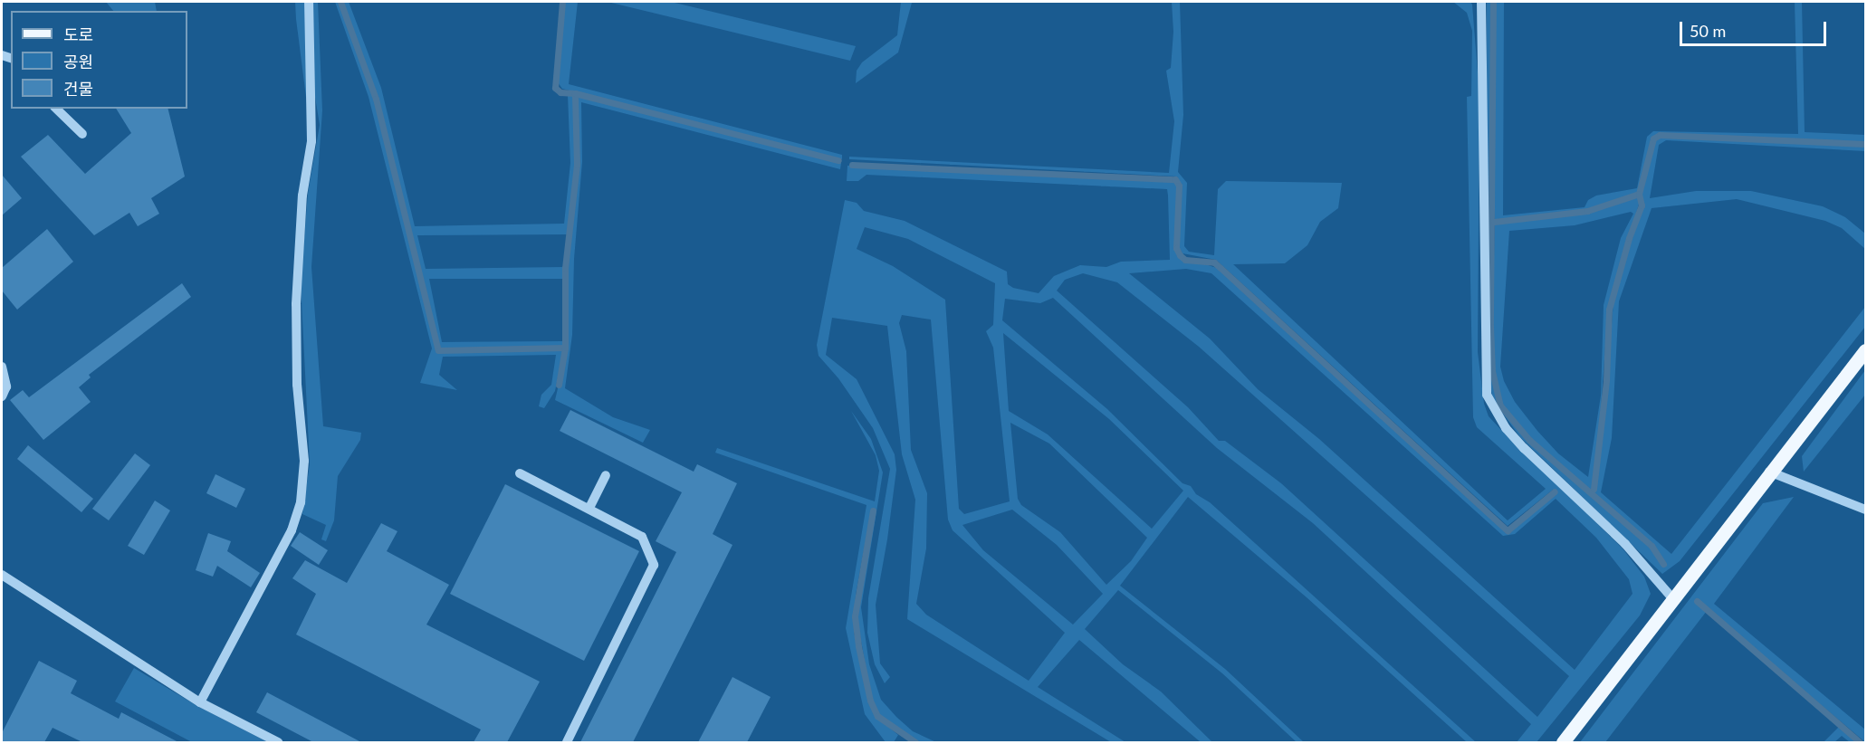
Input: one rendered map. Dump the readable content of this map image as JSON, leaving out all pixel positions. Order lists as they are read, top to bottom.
{
  "legend": ["도로", "공원", "건물"],
  "scale_bar": "50 m"
}
